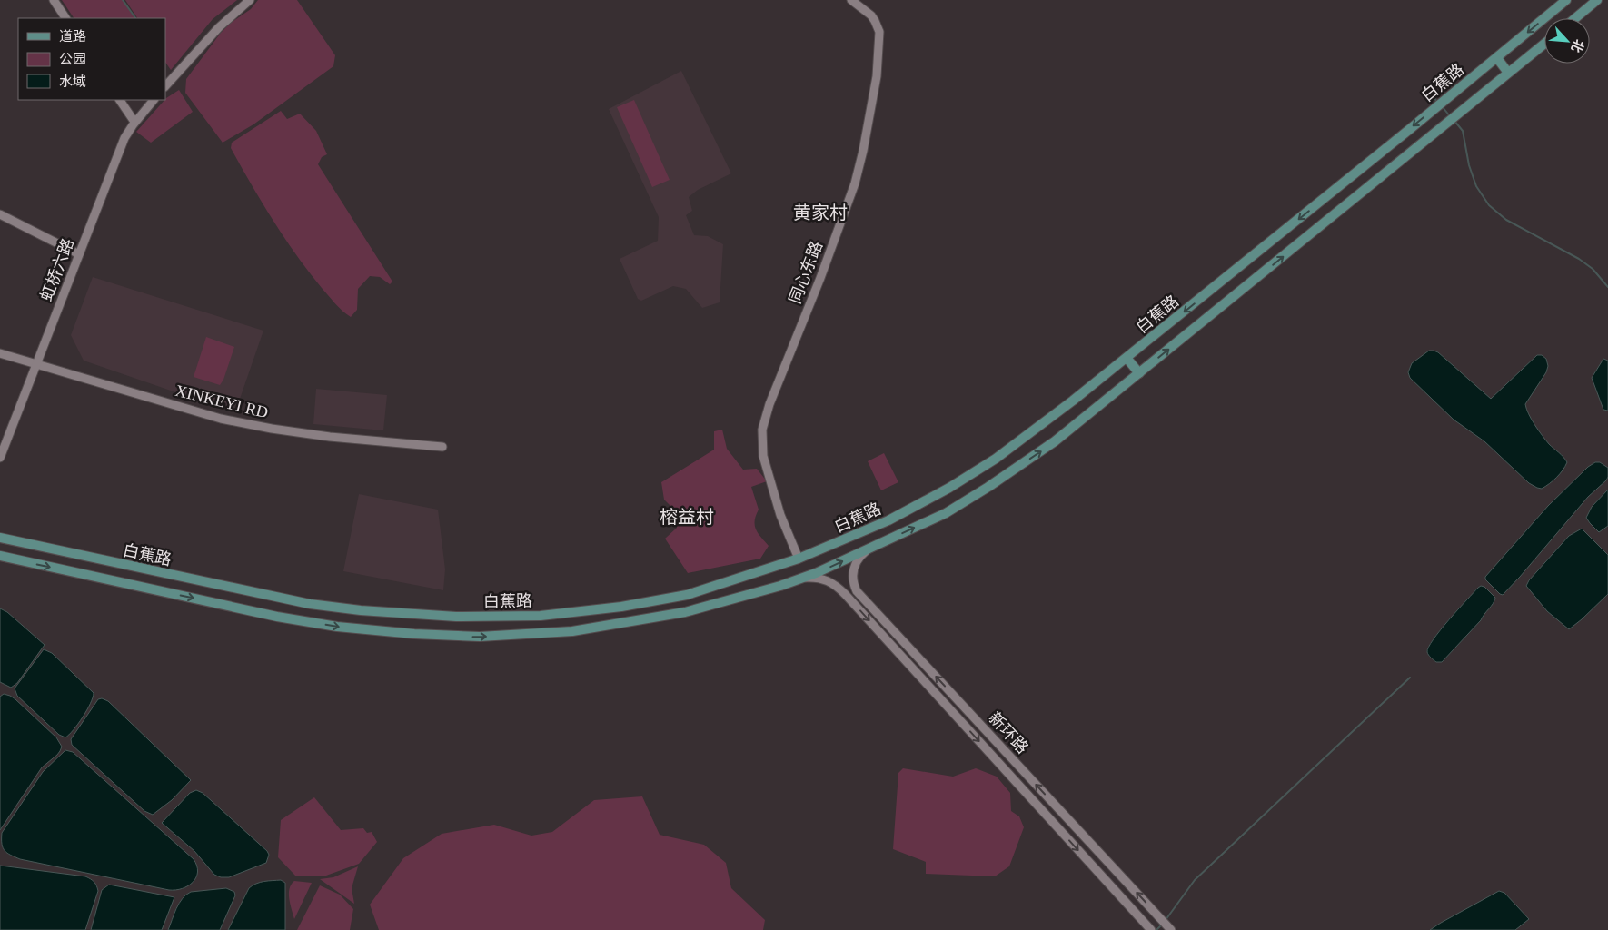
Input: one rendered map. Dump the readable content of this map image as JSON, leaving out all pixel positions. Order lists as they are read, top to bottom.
{
  "streets": {
    "main road": ["白蕉路"],
    "street": [
      "虹桥六路",
      "同心东路",
      "XINKEYI RD",
      "新环路"
    ]
  },
  "crossings": [
    ["白蕉路", "同心东路"],
    ["白蕉路", "新环路"],
    ["虹桥六路", "XINKEYI RD"]
  ],
  "districts": ["黄家村", "榕益村"],
  "legend": ["道路", "公园", "水域"],
  "north": "bottom right"
}
